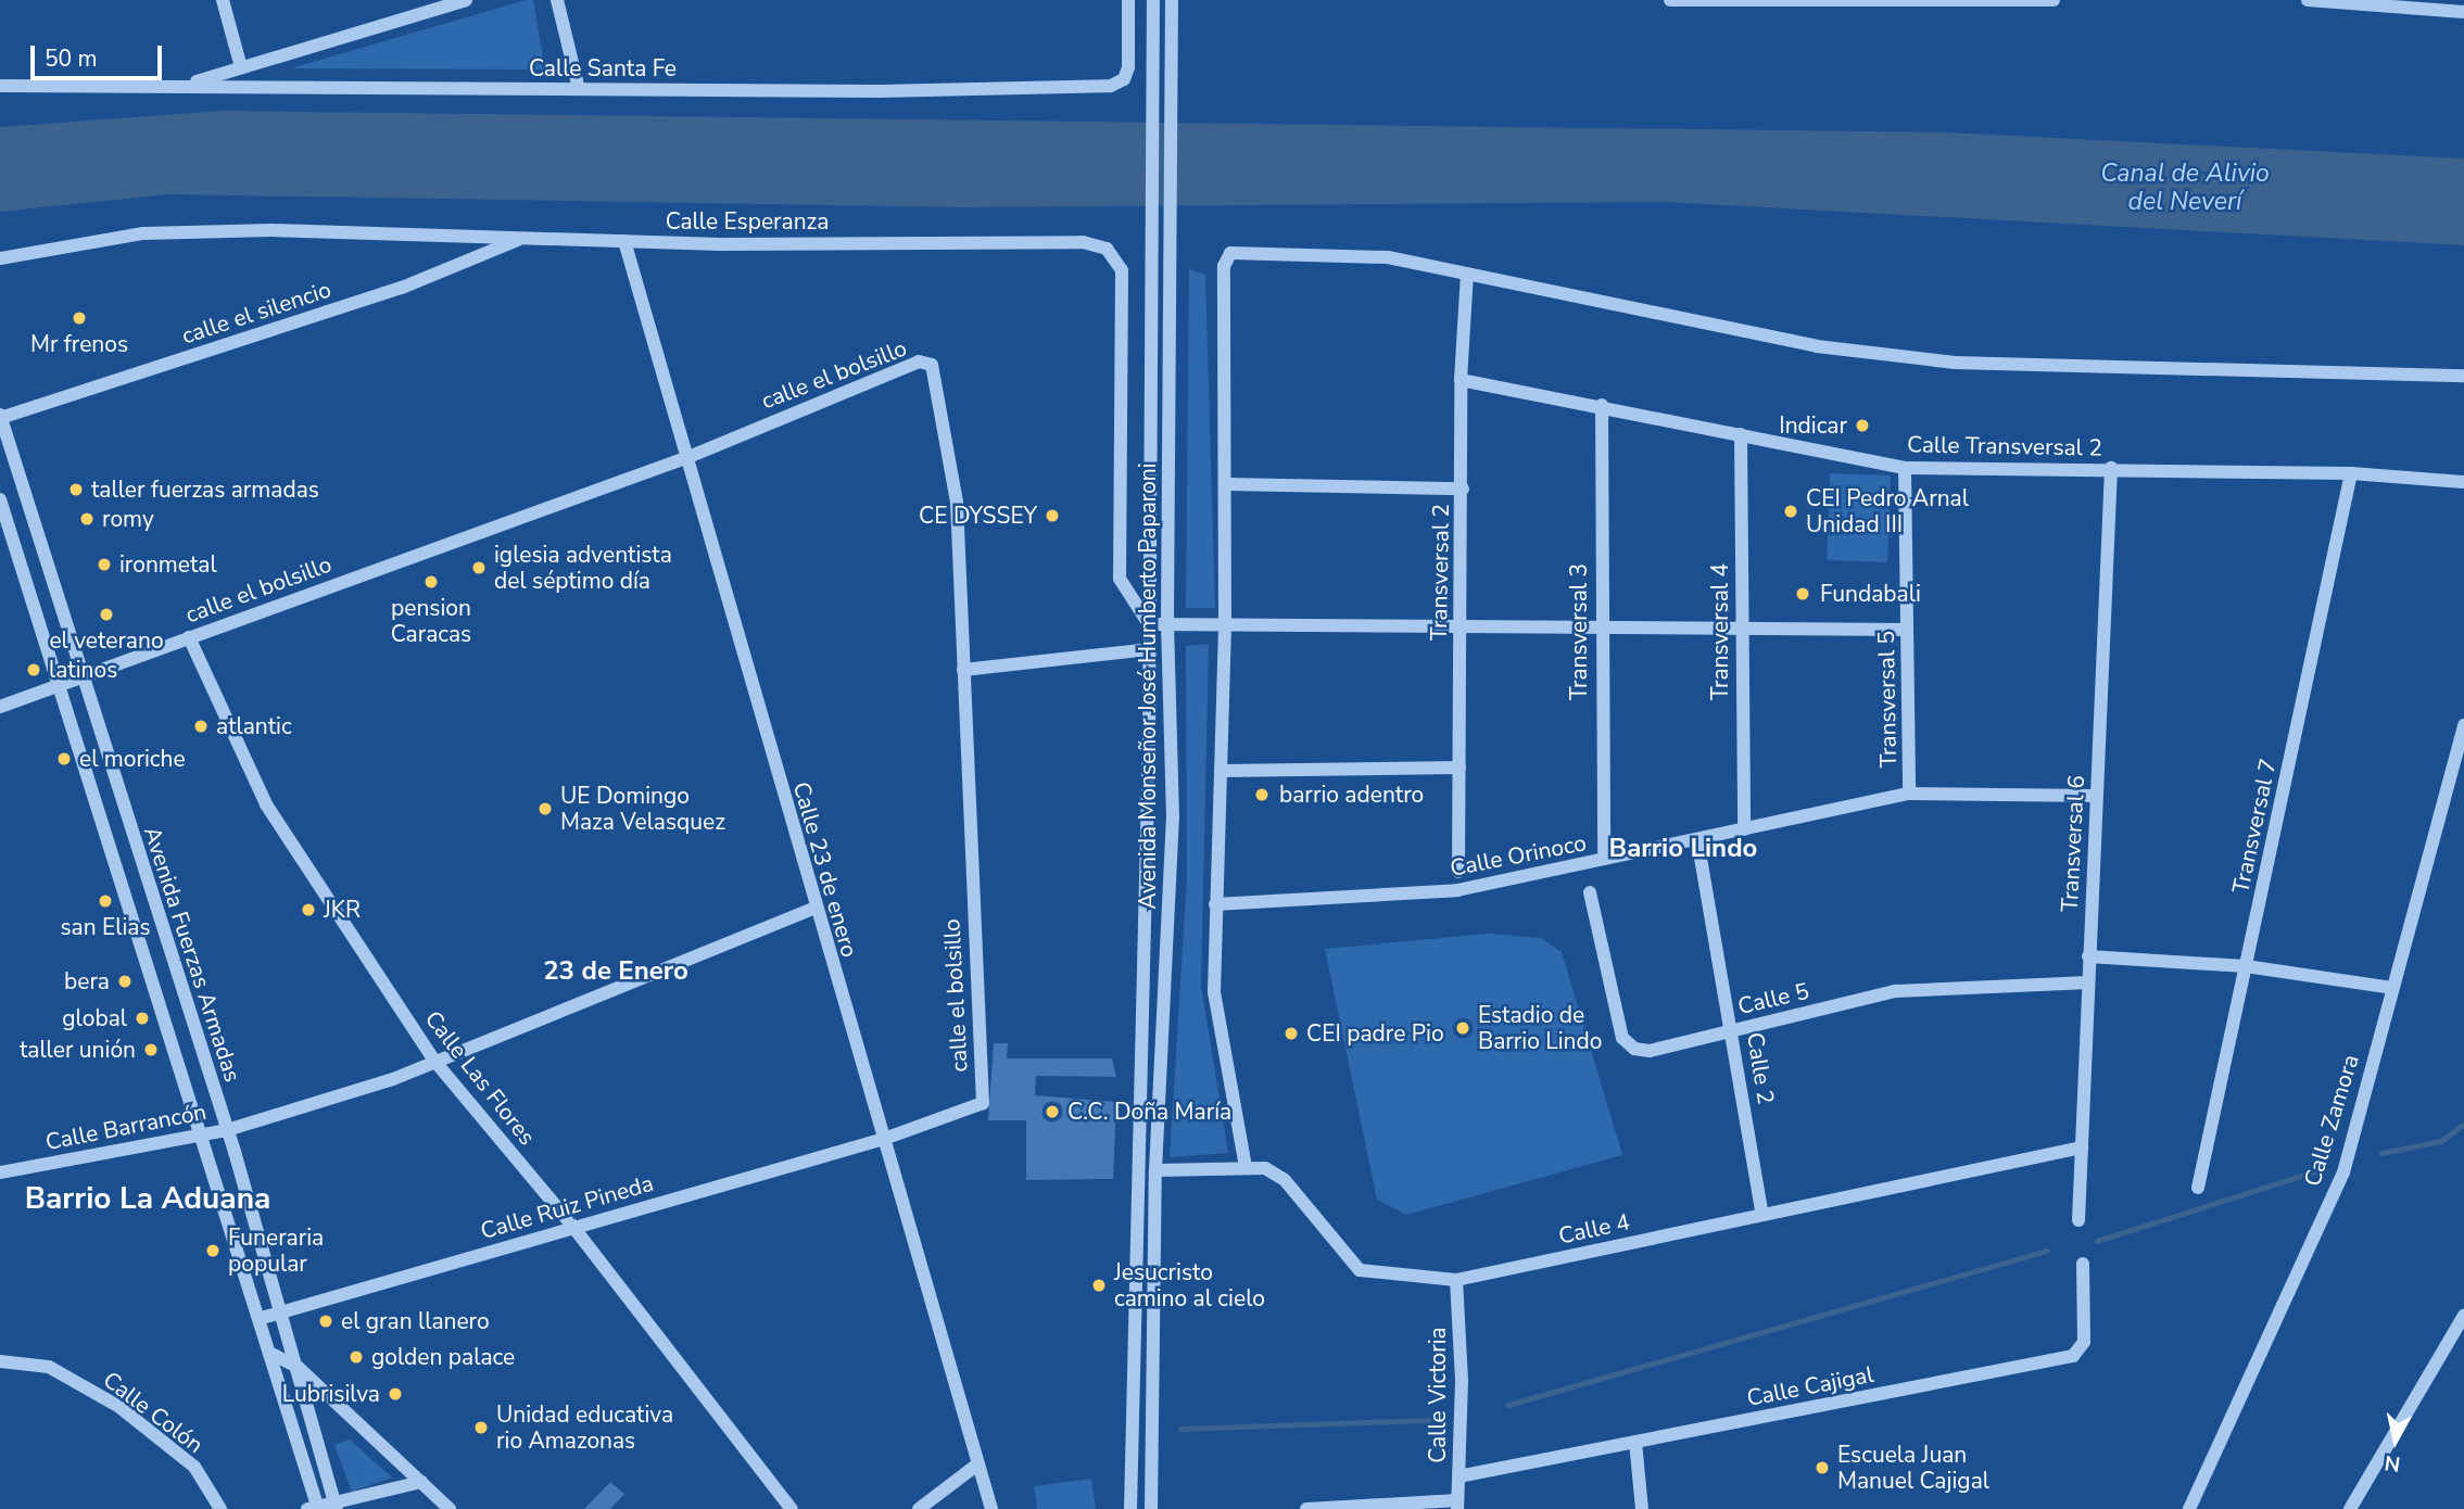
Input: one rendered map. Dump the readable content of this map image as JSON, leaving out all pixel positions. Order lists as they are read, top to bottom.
{
  "streets": {
    "street": [
      "Calle Santa Fe",
      "Calle Esperanza",
      "calle el silencio",
      "calle el bolsillo",
      "Calle Transversal 2",
      "Transversal 2",
      "Transversal 3",
      "Transversal 4",
      "Avenida Monseñor José Humberto Paparoni",
      "Transversal 5",
      "Transversal 7",
      "Transversal 6",
      "Calle Orinoco",
      "Calle 23 de enero",
      "Avenida Fuerzas Armadas",
      "Calle 5",
      "Calle 2",
      "Calle Las Flores",
      "Calle Zamora",
      "Calle Barrancón",
      "Calle Ruiz Pineda",
      "Calle 4",
      "Calle Cajigal",
      "Calle Victoria",
      "Calle Colón"
    ]
  },
  "crossings": [
    ["Calle Esperanza", "calle el silencio"],
    ["Calle Esperanza", "Avenida Monseñor José Humberto Paparoni"],
    ["Calle Esperanza", "Calle 23 de enero"],
    ["calle el silencio", "Avenida Fuerzas Armadas"],
    ["calle el bolsillo", "Calle 23 de enero"],
    ["calle el bolsillo", "Avenida Fuerzas Armadas"],
    ["calle el bolsillo", "Calle Las Flores"],
    ["calle el bolsillo", "Calle Ruiz Pineda"],
    ["Calle Transversal 2", "Transversal 2"],
    ["Calle Transversal 2", "Transversal 3"],
    ["Calle Transversal 2", "Transversal 4"],
    ["Calle Transversal 2", "Transversal 5"],
    ["Calle Transversal 2", "Transversal 7"],
    ["Calle Transversal 2", "Transversal 6"],
    ["Transversal 3", "Calle Orinoco"],
    ["Transversal 4", "Calle Orinoco"],
    ["Avenida Monseñor José Humberto Paparoni", "Calle 4"],
    ["Transversal 5", "Calle Orinoco"],
    ["Transversal 6", "Calle Orinoco"],
    ["Transversal 6", "Calle 5"],
    ["Transversal 6", "Calle 4"],
    ["Calle Orinoco", "Calle 2"],
    ["Calle 23 de enero", "Calle Barrancón"],
    ["Calle 23 de enero", "Calle Ruiz Pineda"],
    ["Avenida Fuerzas Armadas", "Calle Barrancón"],
    ["Avenida Fuerzas Armadas", "Calle Ruiz Pineda"],
    ["Calle 5", "Calle 2"],
    ["Calle 2", "Calle 4"],
    ["Calle Las Flores", "Calle Barrancón"],
    ["Calle Las Flores", "Calle Ruiz Pineda"],
    ["Calle 4", "Calle Victoria"],
    ["Calle Cajigal", "Calle Victoria"]
  ],
  "districts": ["Barrio Lindo", "23 de Enero", "Barrio La Aduana"],
  "water": ["Canal de Alivio del Neverí"],
  "places": [
    "Mr frenos",
    "Indicar",
    "taller fuerzas armadas",
    "CEI Pedro Arnal Unidad III",
    "CE DYSSEY",
    "romy",
    "ironmetal",
    "iglesia adventista del séptimo día",
    "pension Caracas",
    "Fundabali",
    "el veterano",
    "latinos",
    "atlantic",
    "el moriche",
    "barrio adentro",
    "UE Domingo Maza Velasquez",
    "san Elias",
    "JKR",
    "bera",
    "global",
    "Estadio de Barrio Lindo",
    "CEI padre Pio",
    "taller unión",
    "C.C. Doña María",
    "Funeraria popular",
    "Jesucristo camino al cielo",
    "el gran llanero",
    "golden palace",
    "Lubrisilva",
    "Unidad educativa rio Amazonas",
    "Escuela Juan Manuel Cajigal"
  ],
  "scale_bar": "50 m",
  "north": "bottom"
}
